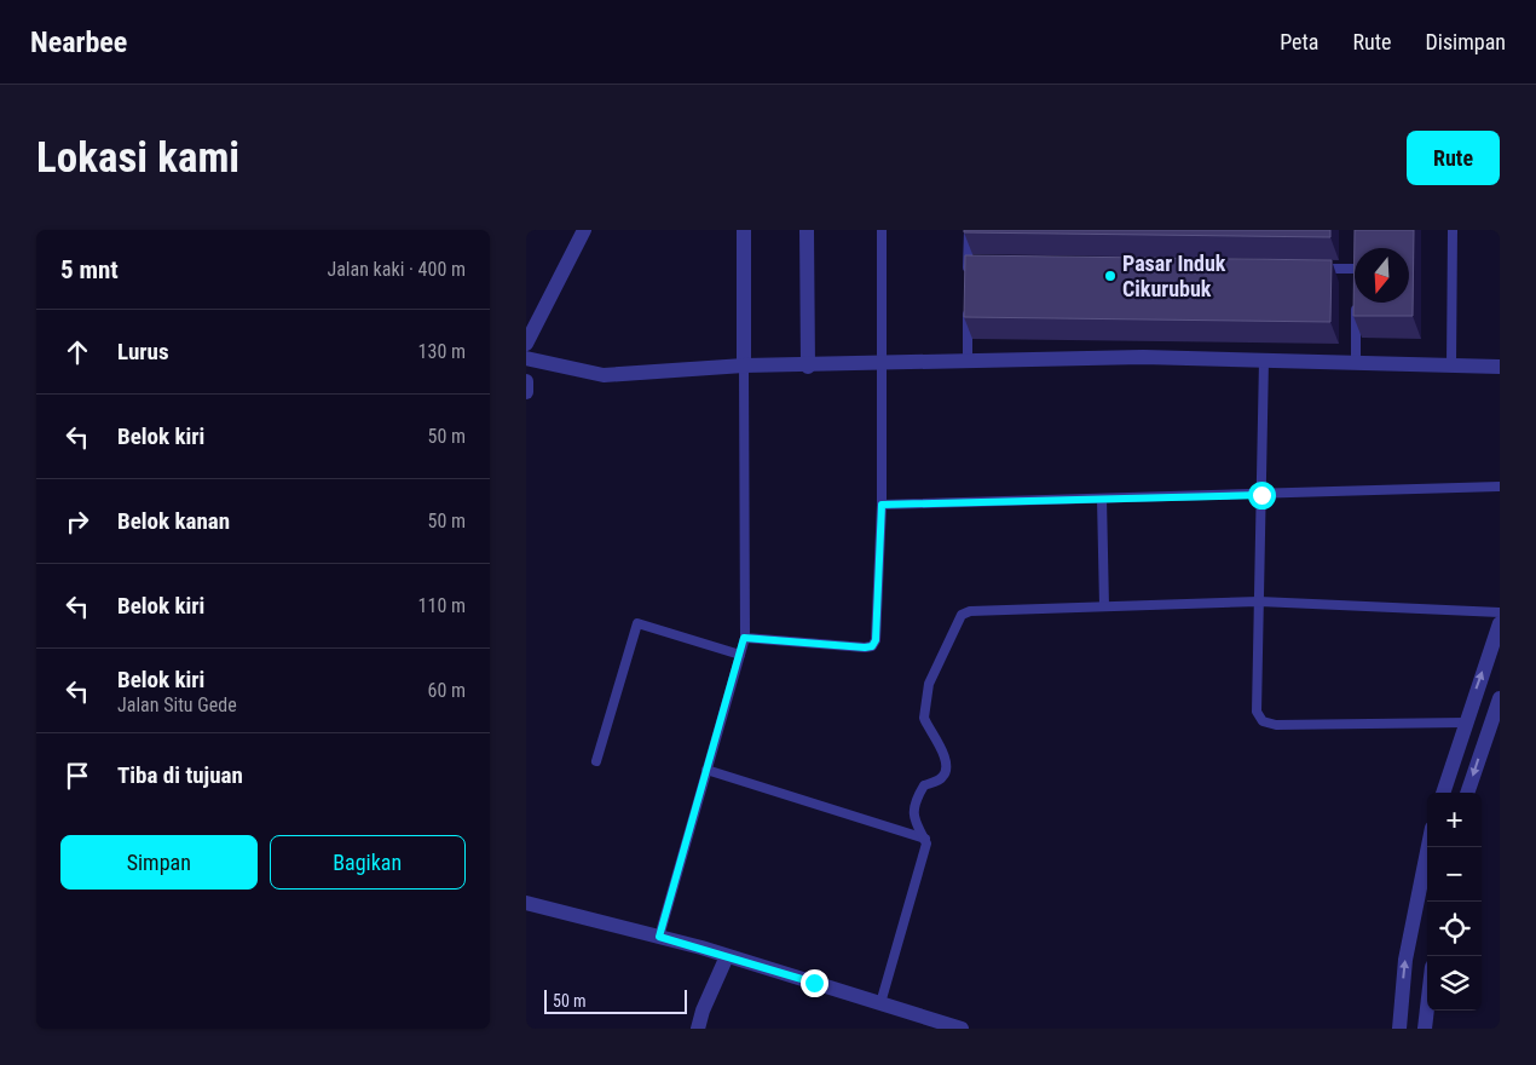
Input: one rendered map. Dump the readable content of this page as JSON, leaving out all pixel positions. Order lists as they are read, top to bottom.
{
  "places": ["Pasar Induk Cikurubuk"],
  "scale_bar": "50 m",
  "north": "bottom",
  "page": {
    "header": "Nearbee",
    "nav": ["Peta", "Rute", "Disimpan"],
    "buttons": [
      "Rute",
      ["Simpan", "Bagikan"]
    ],
    "title": "Lokasi kami",
    "heading": ["5 mnt", "Jalan kaki · 400 m"],
    "list": [
      ["Lurus", "130 m"],
      ["Belok kiri", "50 m"],
      ["Belok kanan", "50 m"],
      ["Belok kiri", "110 m"],
      ["Belok kiri", "Jalan Situ Gede", "60 m"],
      "Tiba di tujuan"
    ],
    "map_buttons": ["+", "−"],
    "scale": "50 m"
  }
}
